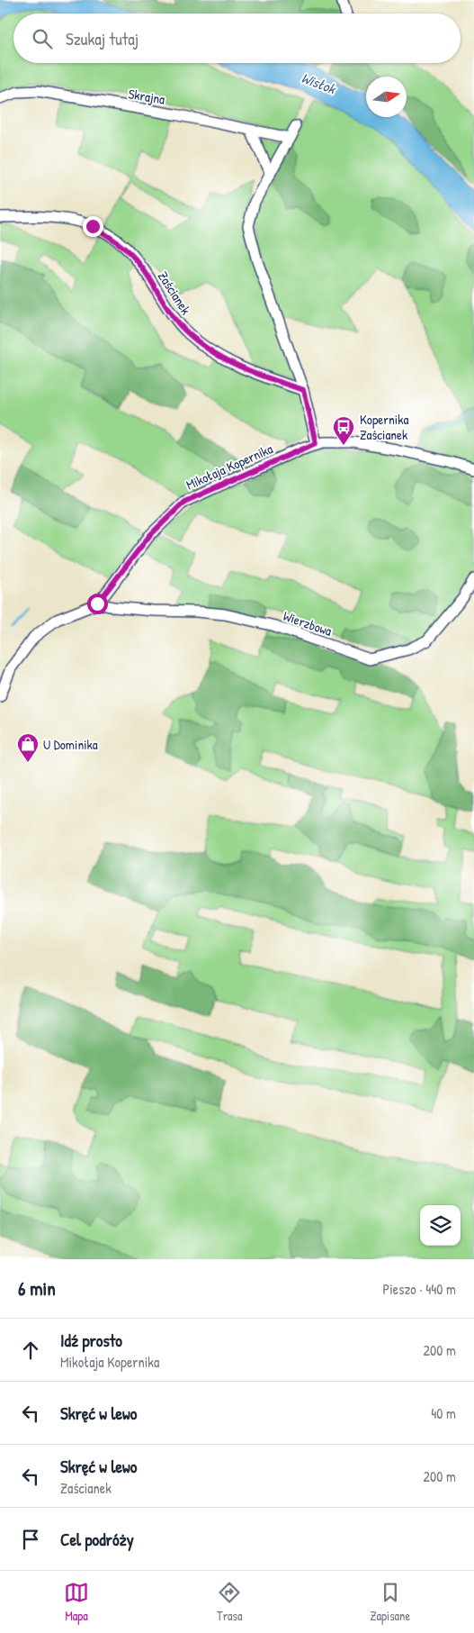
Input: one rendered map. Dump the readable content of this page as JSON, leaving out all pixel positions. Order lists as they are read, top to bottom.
{
  "streets": {
    "street": [
      "Skrajna",
      "Zaścianek",
      "Mikołaja Kopernika",
      "Wierzbowa"
    ]
  },
  "crossings": [
    ["Mikołaja Kopernika", "Wierzbowa"]
  ],
  "water": ["Wisłok"],
  "places": {
    "bus stop": ["Kopernika Zaścianek"],
    "shop": ["U Dominika"]
  },
  "north": "right",
  "page": {
    "search": "Szukaj tutaj",
    "heading": ["6 min", "Pieszo · 440 m"],
    "list": [
      ["Idź prosto", "Mikołaja Kopernika", "200 m"],
      ["Skręć w lewo", "40 m"],
      ["Skręć w lewo", "Zaścianek", "200 m"],
      "Cel podróży"
    ],
    "nav": ["Mapa", "Trasa", "Zapisane"]
  }
}
